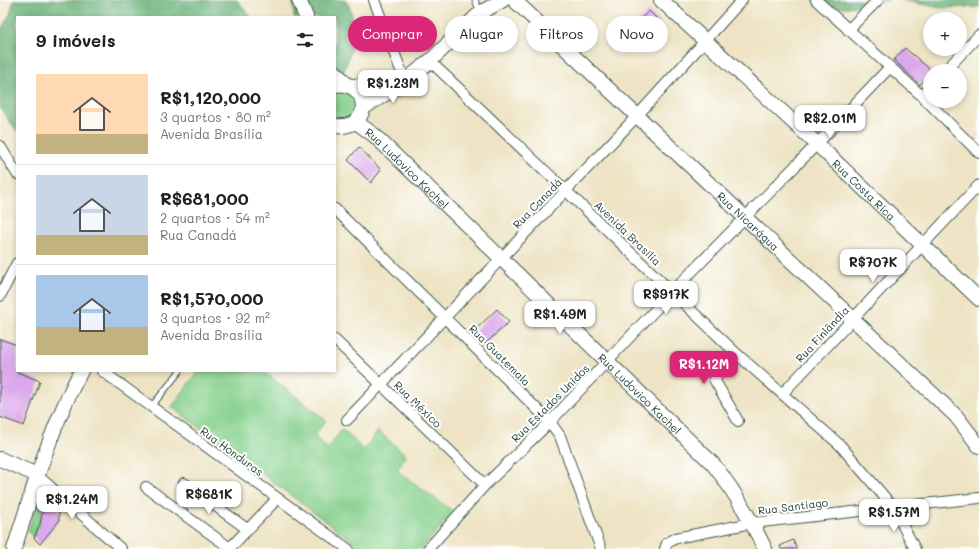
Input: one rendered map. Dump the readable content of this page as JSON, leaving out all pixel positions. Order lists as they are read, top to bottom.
{
  "streets": {
    "street": [
      "Rua Ludovico Kachel",
      "Rua Costa Rica",
      "Rua Canadá",
      "Rua Nicarágua",
      "Avenida Brasília",
      "Rua Finlândia",
      "Rua Guatemala",
      "Rua Estados Unidos",
      "Rua México",
      "Rua Honduras",
      "Rua Santiago"
    ]
  },
  "crossings": [
    ["Rua Ludovico Kachel", "Rua Canadá"],
    ["Rua Ludovico Kachel", "Rua Estados Unidos"],
    ["Rua Ludovico Kachel", "Rua Santiago"],
    ["Rua Costa Rica", "Rua Canadá"],
    ["Rua Costa Rica", "Rua Finlândia"],
    ["Rua Costa Rica", "Rua Estados Unidos"],
    ["Rua Canadá", "Rua Nicarágua"],
    ["Rua Canadá", "Avenida Brasília"],
    ["Rua Canadá", "Rua Guatemala"],
    ["Rua Canadá", "Rua México"],
    ["Rua Nicarágua", "Rua Finlândia"],
    ["Rua Nicarágua", "Rua Estados Unidos"],
    ["Avenida Brasília", "Rua Finlândia"],
    ["Avenida Brasília", "Rua Estados Unidos"],
    ["Avenida Brasília", "Rua Santiago"],
    ["Rua Guatemala", "Rua Estados Unidos"],
    ["Rua Estados Unidos", "Rua México"]
  ],
  "page": {
    "map_buttons": ["+", "−"],
    "chip": [
      "Comprar",
      "Alugar",
      "Filtros",
      "Novo"
    ],
    "heading": "9 imóveis",
    "list": [
      {
        "name": "R$1,120,000",
        "note": "3 quartos · 80 m² · Avenida Brasília"
      },
      {
        "name": "R$681,000",
        "note": "2 quartos · 54 m² · Rua Canadá"
      },
      {
        "name": "R$1,570,000",
        "note": "3 quartos · 92 m² · Avenida Brasília"
      }
    ],
    "price": [
      "R$1.23M",
      "R$2.01M",
      "R$707K",
      "R$917K",
      "R$1.49M",
      "R$1.12M",
      "R$681K",
      "R$1.24M",
      "R$1.57M"
    ]
  }
}
